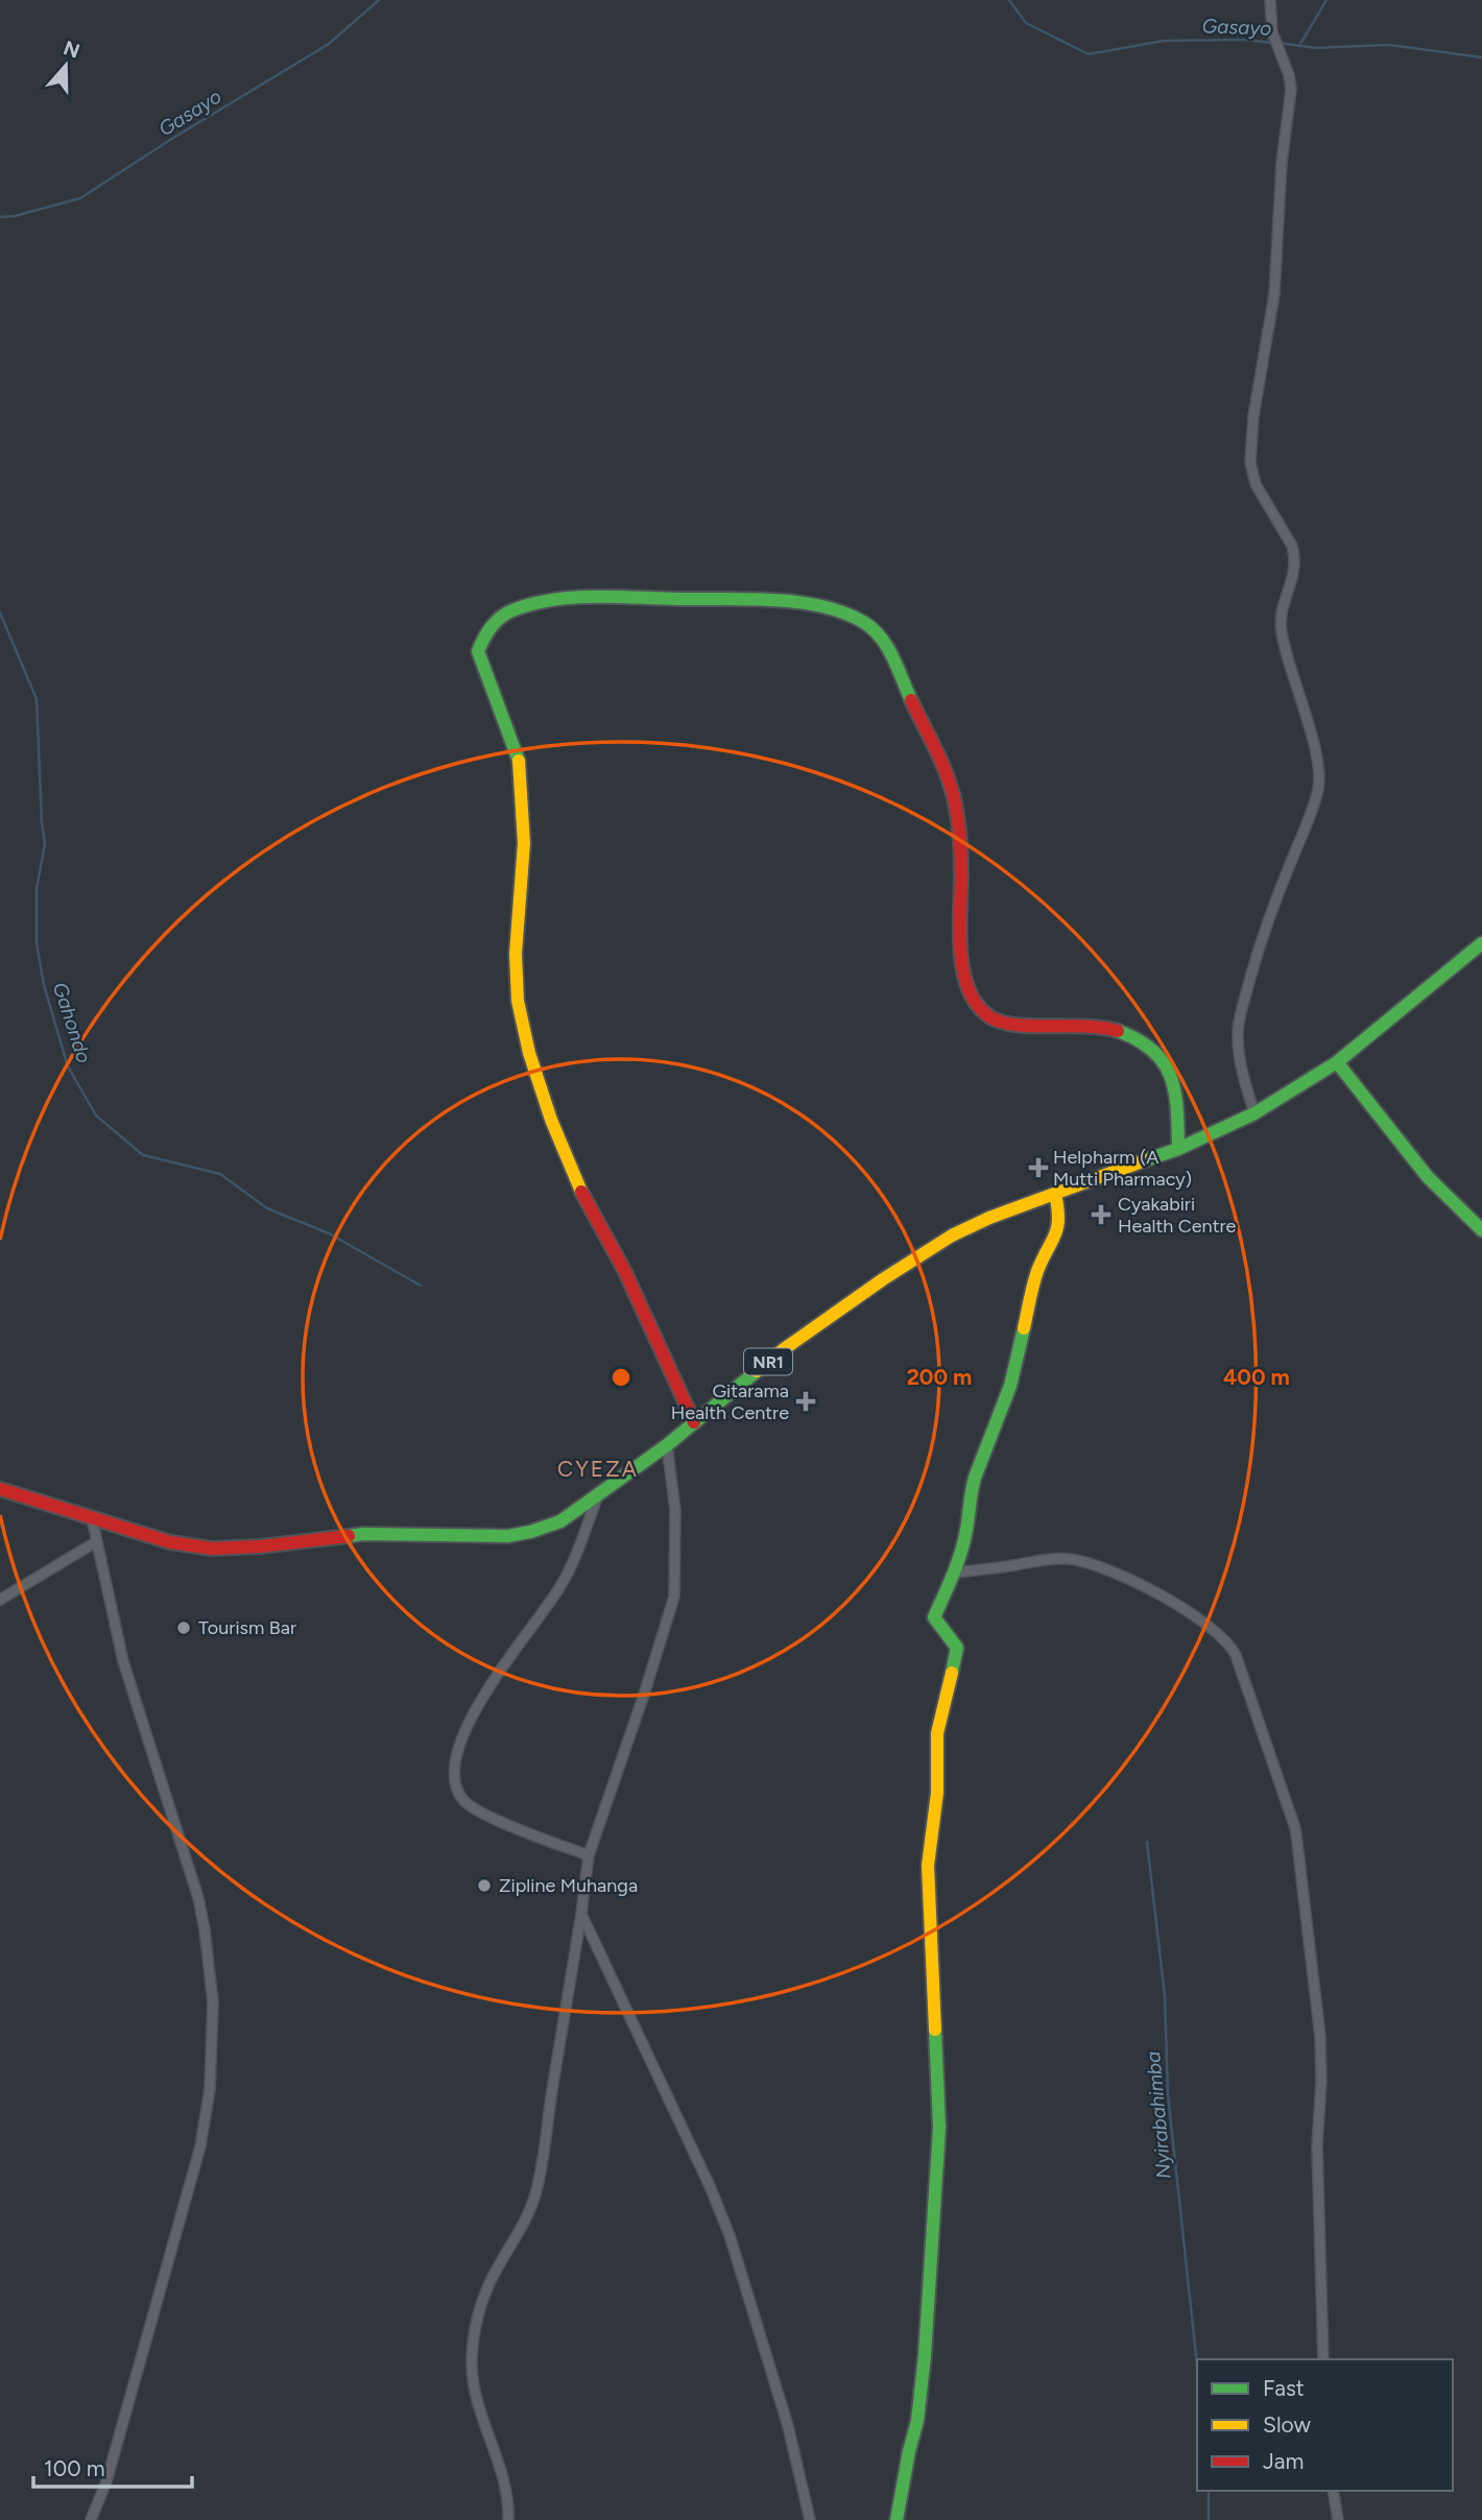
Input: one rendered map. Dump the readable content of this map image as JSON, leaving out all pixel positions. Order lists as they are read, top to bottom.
{
  "streets": {
    "main road": ["NR1"]
  },
  "districts": ["CYEZA"],
  "water": ["Gasayo", "Gahondo", "Nyirabahimba"],
  "places": {
    "health": ["Helpharm (A Mutti Pharmacy)", "Cyakabiri Health Centre", "Gitarama Health Centre"],
    "other": ["Tourism Bar", "Zipline Muhanga"]
  },
  "legend": ["Fast", "Slow", "Jam"],
  "scale_bar": "100 m",
  "north": "top",
  "rings": ["200 m", "400 m"]
}
